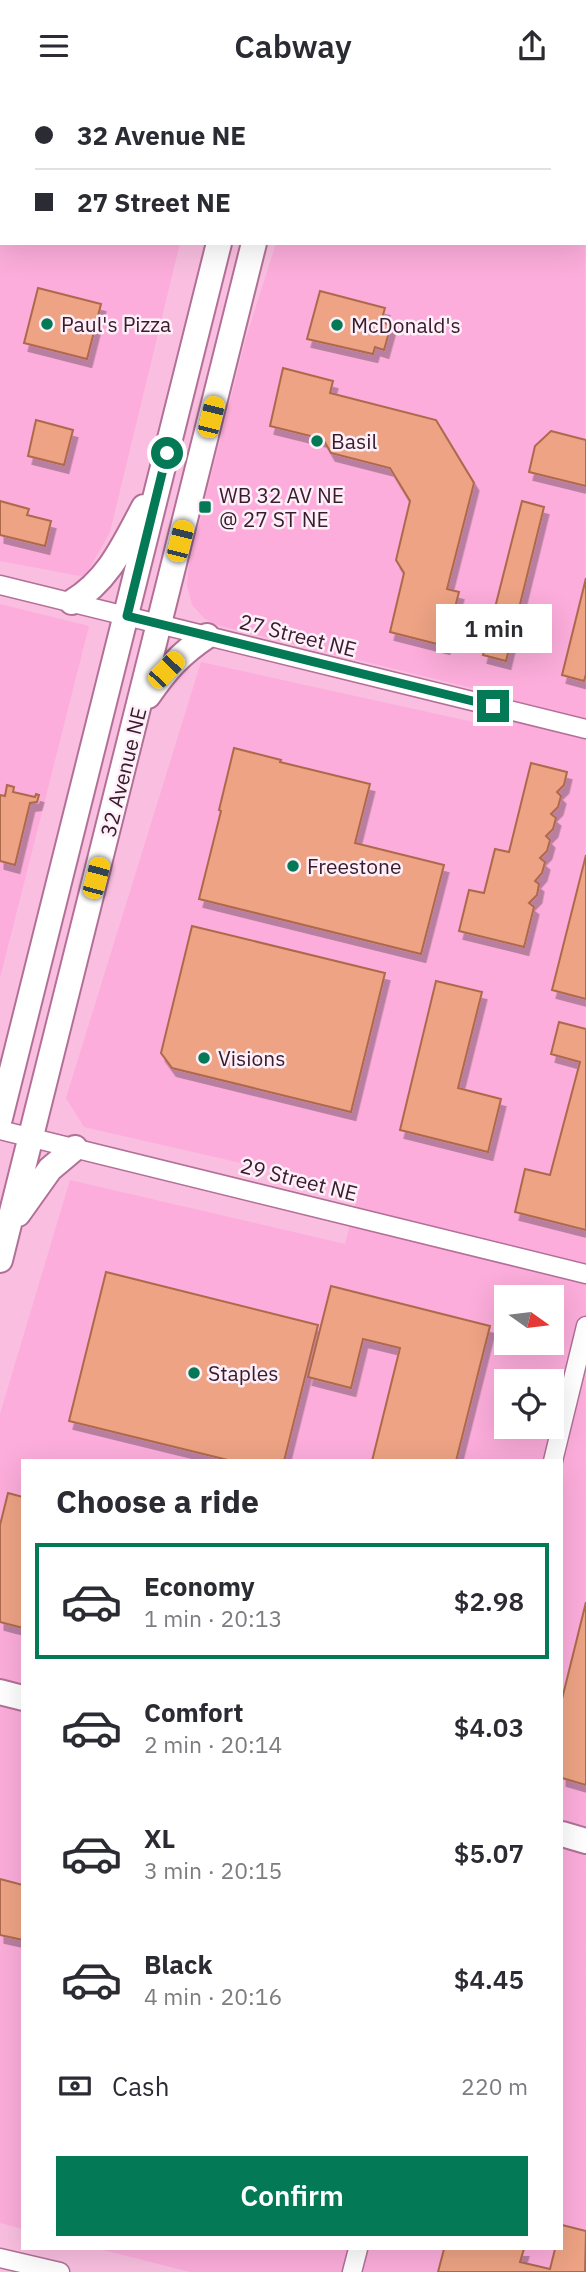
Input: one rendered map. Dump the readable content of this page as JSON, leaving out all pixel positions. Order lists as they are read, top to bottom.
{
  "streets": {
    "main road": ["32 Avenue NE"],
    "street": ["27 Street NE", "29 Street NE"]
  },
  "crossings": [
    ["27 Street NE", "32 Avenue NE"],
    ["32 Avenue NE", "29 Street NE"]
  ],
  "places": {
    "other": [
      "Paul's Pizza",
      "McDonald's",
      "Basil",
      "Freestone",
      "Visions",
      "Staples"
    ],
    "transit": ["WB 32 AV NE @ 27 ST NE"]
  },
  "north": "right",
  "page": {
    "header": "Cabway",
    "banner": ["32 Avenue NE", "27 Street NE"],
    "bubble": "1 min",
    "heading": "Choose a ride",
    "list": [
      {
        "name": "Economy",
        "note": "1 min · 20:13",
        "value": "$2.98"
      },
      {
        "name": "Comfort",
        "note": "2 min · 20:14",
        "value": "$4.03"
      },
      {
        "name": "XL",
        "note": "3 min · 20:15",
        "value": "$5.07"
      },
      {
        "name": "Black",
        "note": "4 min · 20:16",
        "value": "$4.45"
      }
    ],
    "pay": ["Cash", "220 m"],
    "buttons": "Confirm"
  }
}
